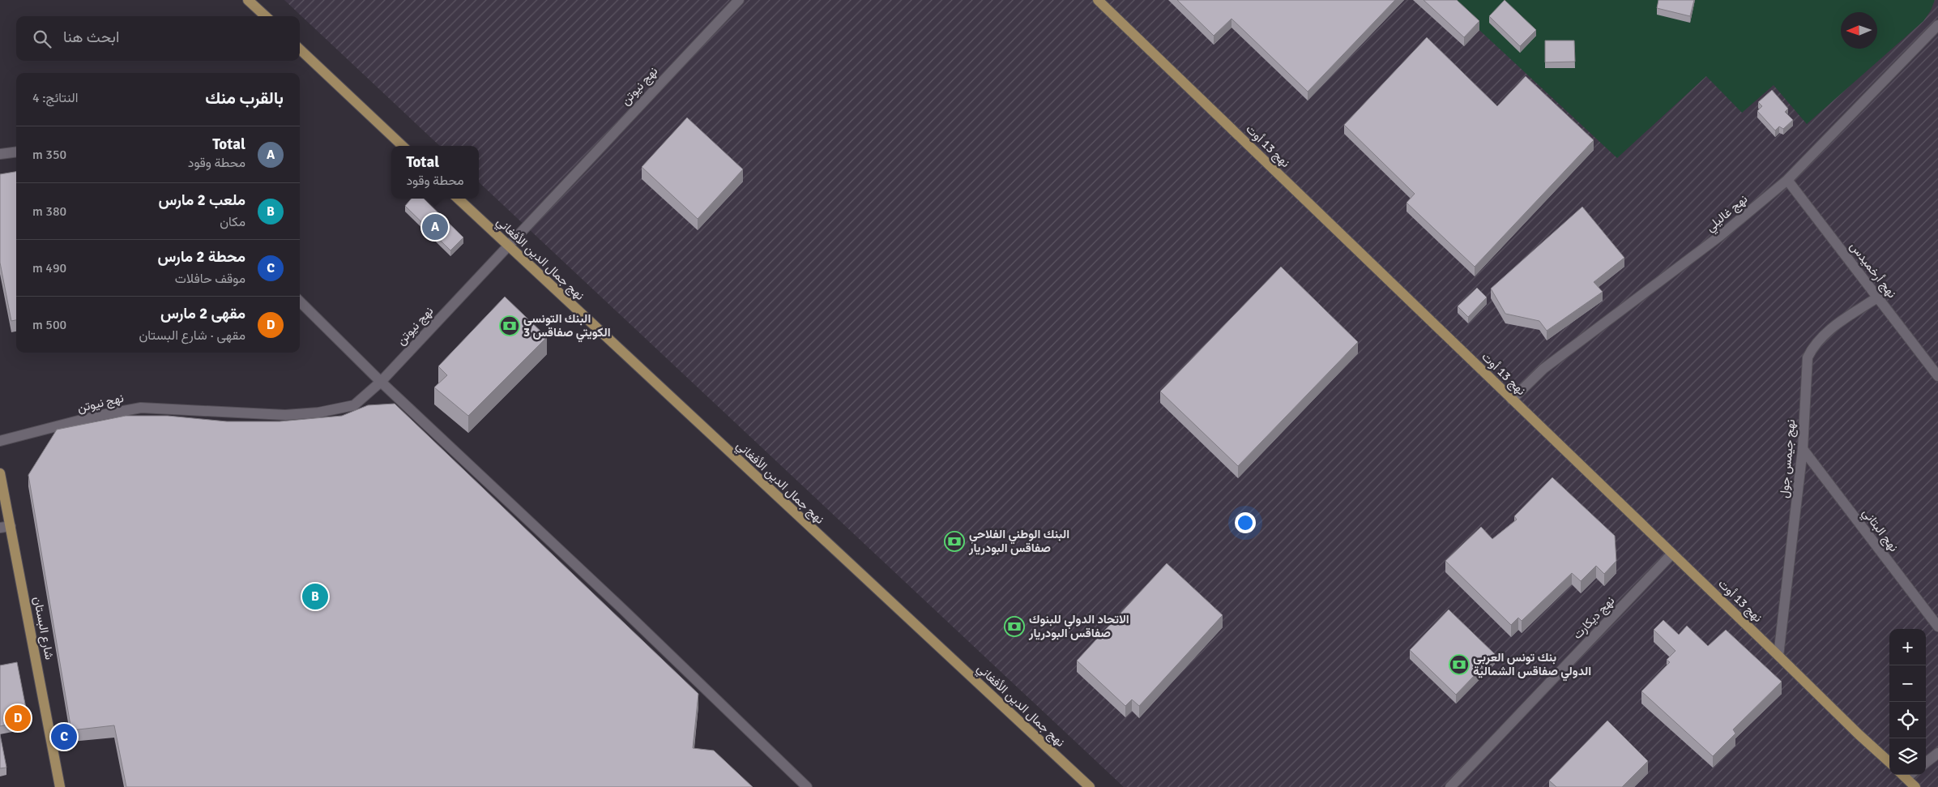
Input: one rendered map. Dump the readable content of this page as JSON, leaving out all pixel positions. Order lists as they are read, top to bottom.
{
  "streets": {
    "main road": ["نهج 13 أوت", "نهج جمال الدين الأفغاني", "شارع البستان"],
    "street": [
      "نهج نيوتن",
      "نهج غاليلي",
      "نهج أرخميدس",
      "نهج جيمس جول",
      "نهج البتاني",
      "نهج ديكارت"
    ]
  },
  "crossings": [
    ["نهج نيوتن", "نهج جمال الدين الأفغاني"],
    ["نهج 13 أوت", "نهج غاليلي"],
    ["نهج 13 أوت", "نهج جيمس جول"],
    ["نهج 13 أوت", "نهج ديكارت"],
    ["نهج غاليلي", "نهج أرخميدس"],
    ["نهج أرخميدس", "نهج جيمس جول"],
    ["نهج جيمس جول", "نهج البتاني"]
  ],
  "places": {
    "bank": [
      "البنك التونسي الكويتي صفاقس 3",
      "البنك الوطني الفلاحي صفاقس البودريار",
      "الاتحاد الدولي للبنوك صفاقس البودريار",
      "بنك تونس العربي الدولي صفاقس الشمالية"
    ]
  },
  "north": "left",
  "page": {
    "search": "ابحث هنا",
    "heading": ["بالقرب منك", "النتائج: 4"],
    "list": [
      {
        "mark": "A",
        "name": "Total",
        "note": "محطة وقود",
        "value": "350 m"
      },
      {
        "mark": "B",
        "name": "ملعب 2 مارس",
        "note": "مكان",
        "value": "380 m"
      },
      {
        "mark": "C",
        "name": "محطة 2 مارس",
        "note": "موقف حافلات",
        "value": "490 m"
      },
      {
        "mark": "D",
        "name": "مقهى 2 مارس",
        "note": "مقهى · شارع البستان",
        "value": "500 m"
      }
    ],
    "popup": ["Total", "محطة وقود"],
    "pins": [
      "A",
      "B",
      "D",
      "C"
    ],
    "map_buttons": ["+", "−"]
  }
}
